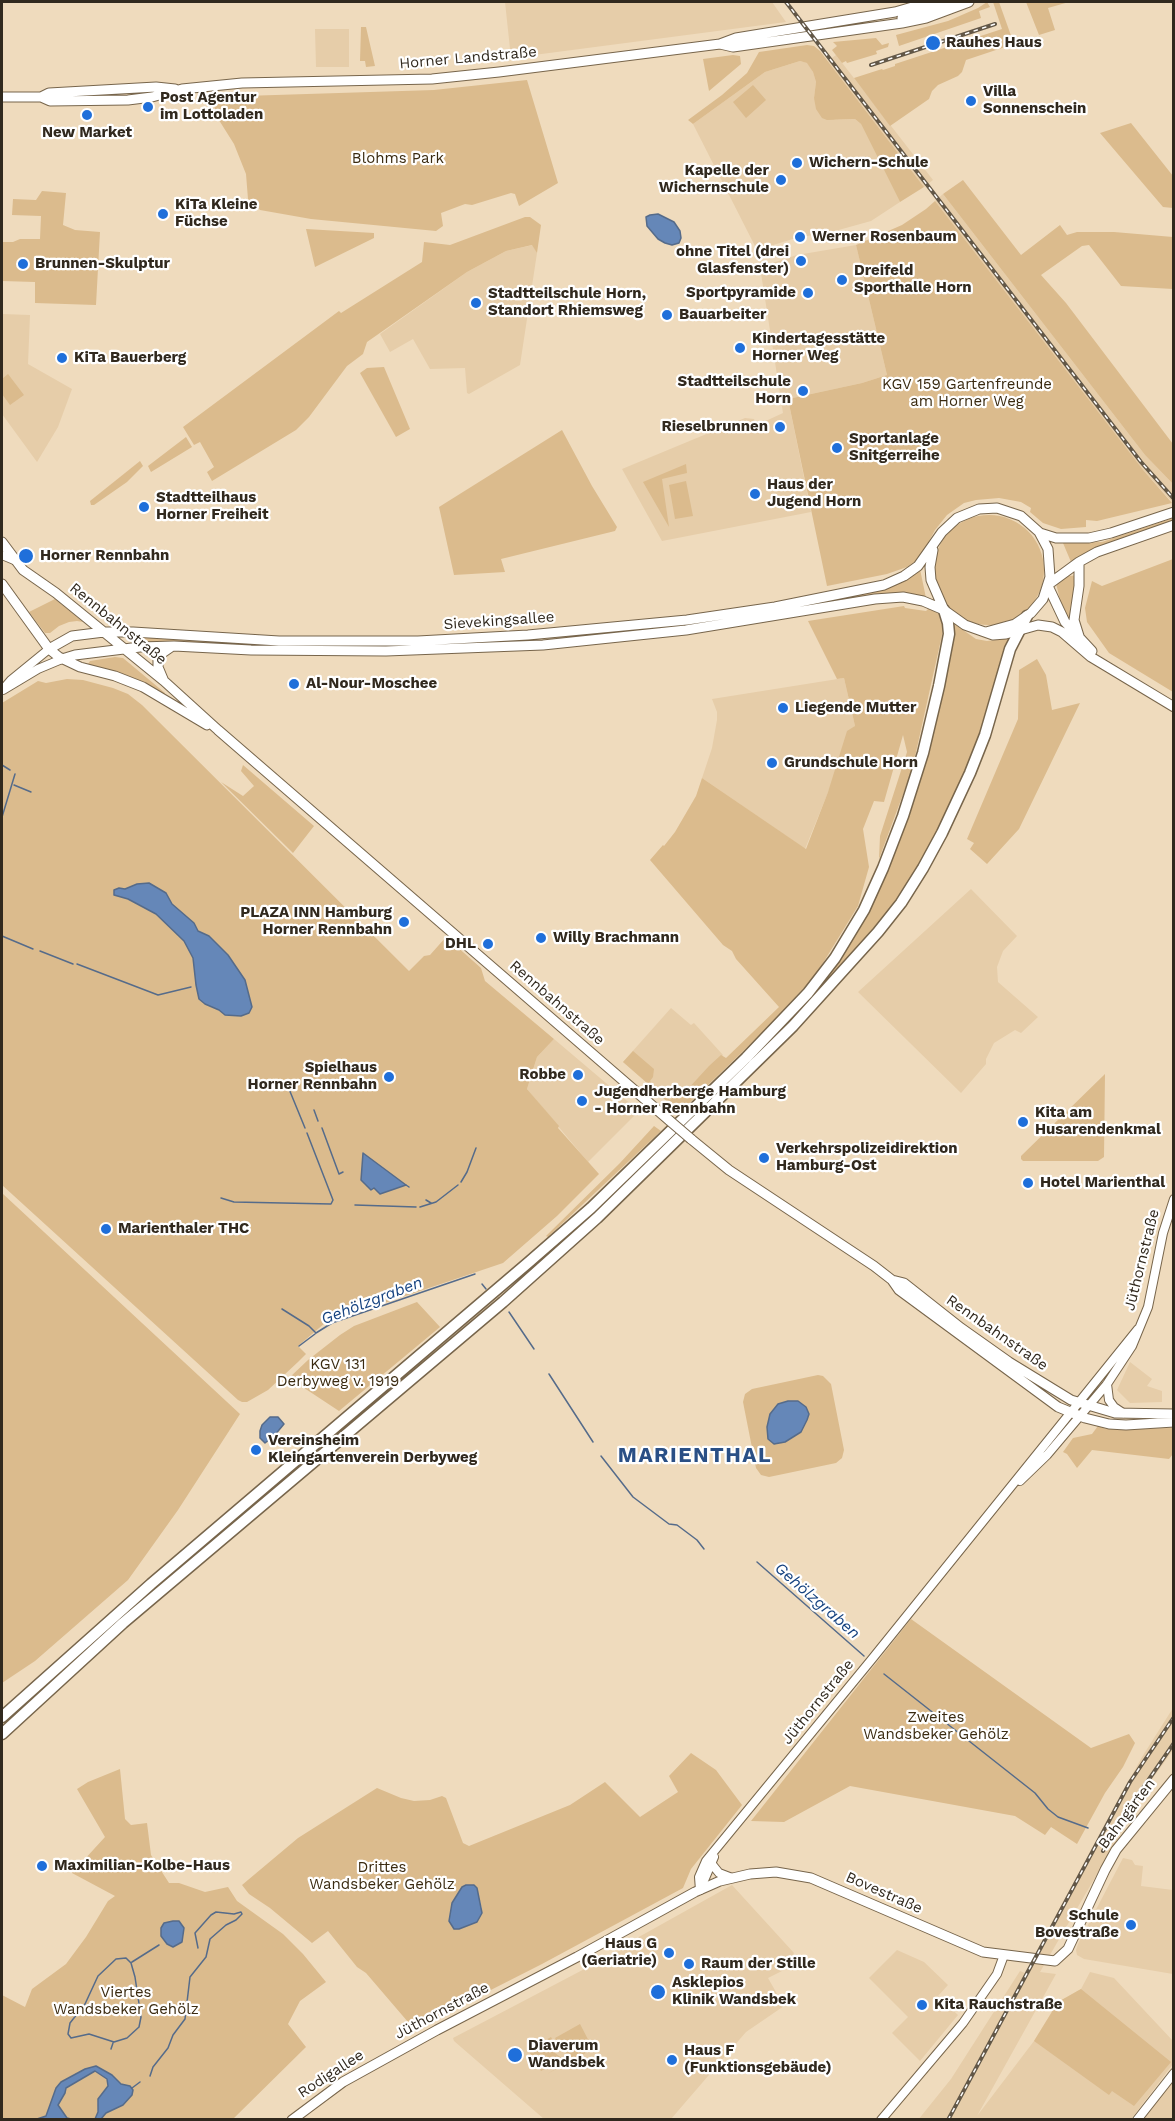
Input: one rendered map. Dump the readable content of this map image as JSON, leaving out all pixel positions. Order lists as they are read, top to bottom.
{
  "streets": {
    "main road": [
      "Horner Landstraße",
      "Sievekingsallee",
      "Rennbahnstraße",
      "Jüthornstraße",
      "Bahngärten",
      "Bovestraße",
      "Rodigallee"
    ]
  },
  "crossings": [
    ["Sievekingsallee", "Rennbahnstraße"],
    ["Rennbahnstraße", "Jüthornstraße"],
    ["Jüthornstraße", "Bovestraße"],
    ["Jüthornstraße", "Rodigallee"],
    ["Bahngärten", "Bovestraße"]
  ],
  "districts": ["MARIENTHAL"],
  "water": ["Gehölzgraben"],
  "parks": [
    "Blohms Park",
    "KGV 159 Gartenfreunde am Horner Weg",
    "KGV 131 Derbyweg v. 1919",
    "Zweites Wandsbeker Gehölz",
    "Drittes Wandsbeker Gehölz",
    "Viertes Wandsbeker Gehölz"
  ],
  "places": [
    "Rauhes Haus",
    "Villa Sonnenschein",
    "Post Agentur im Lottoladen",
    "New Market",
    "Wichern-Schule",
    "Kapelle der Wichernschule",
    "KiTa Kleine Füchse",
    "Werner Rosenbaum",
    "ohne Titel (drei Glasfenster)",
    "Brunnen-Skulptur",
    "Dreifeld Sporthalle Horn",
    "Sportpyramide",
    "Stadtteilschule Horn, Standort Rhiemsweg",
    "Bauarbeiter",
    "Kindertagesstätte Horner Weg",
    "KiTa Bauerberg",
    "Stadtteilschule Horn",
    "Rieselbrunnen",
    "Sportanlage Snitgerreihe",
    "Haus der Jugend Horn",
    "Stadtteilhaus Horner Freiheit",
    "Horner Rennbahn",
    "Al-Nour-Moschee",
    "Liegende Mutter",
    "Grundschule Horn",
    "PLAZA INN Hamburg Horner Rennbahn",
    "Willy Brachmann",
    "DHL",
    "Robbe",
    "Spielhaus Horner Rennbahn",
    "Jugendherberge Hamburg - Horner Rennbahn",
    "Kita am Husarendenkmal",
    "Verkehrspolizeidirektion Hamburg-Ost",
    "Hotel Marienthal",
    "Marienthaler THC",
    "Vereinsheim Kleingartenverein Derbyweg",
    "Maximilian-Kolbe-Haus",
    "Schule Bovestraße",
    "Haus G (Geriatrie)",
    "Raum der Stille",
    "Asklepios Klinik Wandsbek",
    "Kita Rauchstraße",
    "Diaverum Wandsbek",
    "Haus F (Funktionsgebäude)"
  ]
}
